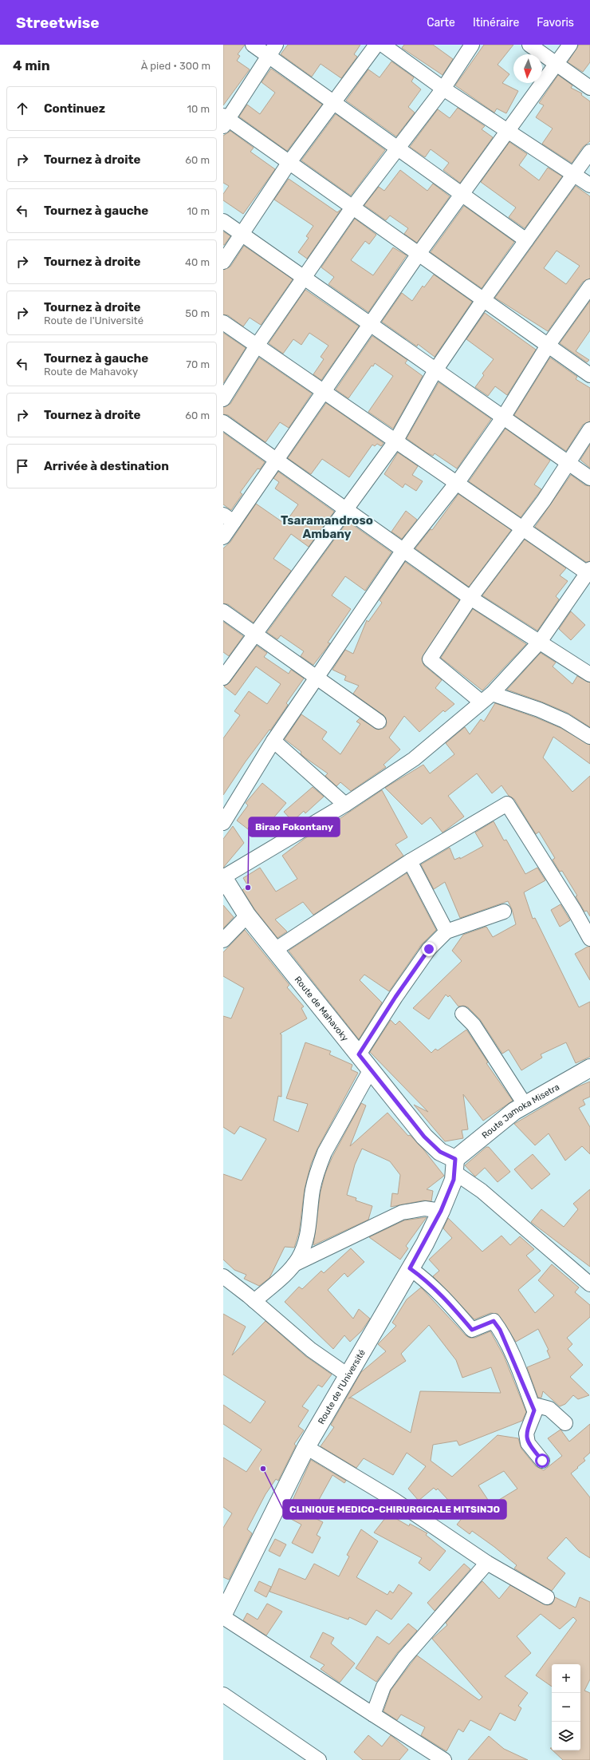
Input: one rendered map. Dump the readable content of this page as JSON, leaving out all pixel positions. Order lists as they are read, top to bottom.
{
  "streets": {
    "street": ["Route de Mahavoky", "Route Jamoka Misetra", "Route de l'Université"]
  },
  "crossings": [
    ["Route de Mahavoky", "Route Jamoka Misetra"],
    ["Route de Mahavoky", "Route de l'Université"],
    ["Route Jamoka Misetra", "Route de l'Université"]
  ],
  "districts": ["Tsaramandroso Ambany"],
  "places": ["Birao Fokontany", "CLINIQUE MEDICO-CHIRURGICALE MITSINJO"],
  "north": "bottom",
  "page": {
    "header": "Streetwise",
    "nav": ["Carte", "Itinéraire", "Favoris"],
    "heading": ["4 min", "À pied · 300 m"],
    "list": [
      ["Continuez", "10 m"],
      ["Tournez à droite", "60 m"],
      ["Tournez à gauche", "10 m"],
      ["Tournez à droite", "40 m"],
      ["Tournez à droite", "Route de l'Université", "50 m"],
      ["Tournez à gauche", "Route de Mahavoky", "70 m"],
      ["Tournez à droite", "60 m"],
      "Arrivée à destination"
    ],
    "map_buttons": ["+", "−"]
  }
}
